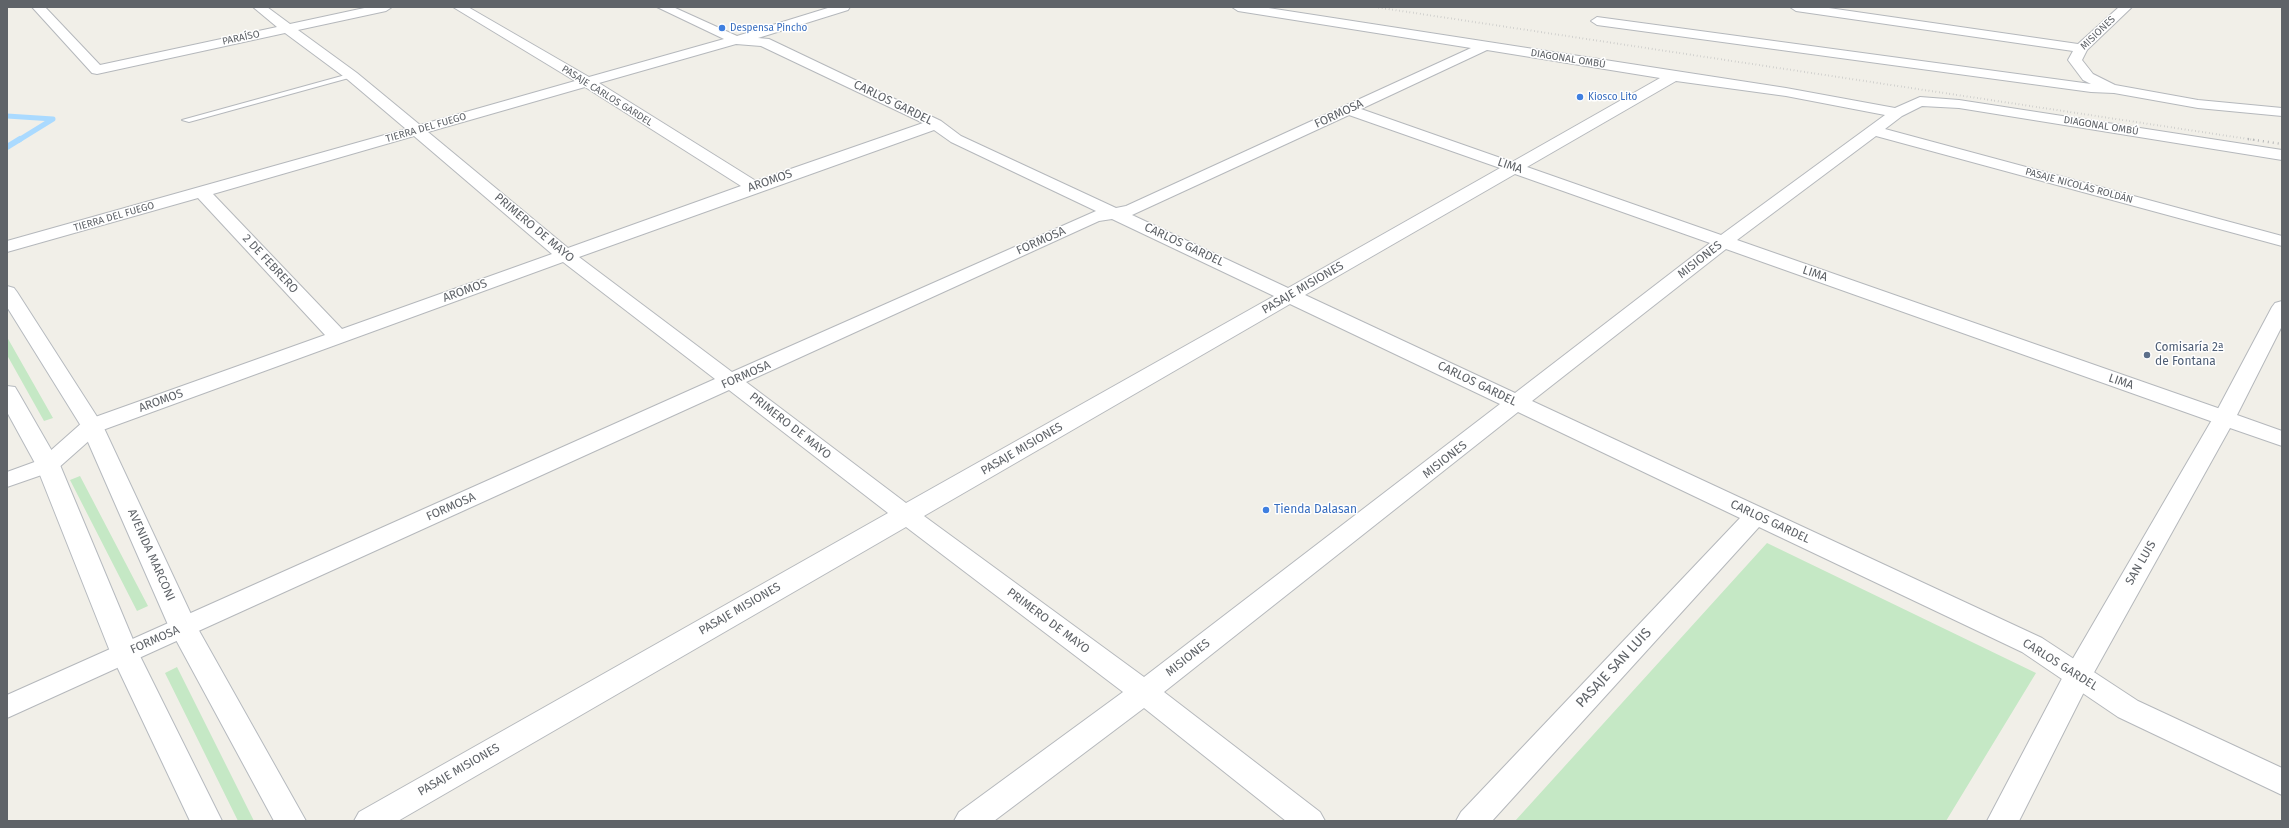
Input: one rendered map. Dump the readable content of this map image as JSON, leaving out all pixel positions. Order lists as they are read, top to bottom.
{
  "streets": {
    "street": [
      "MISIONES",
      "PARAÍSO",
      "DIAGONAL OMBÚ",
      "PASAJE CARLOS GARDEL",
      "CARLOS GARDEL",
      "FORMOSA",
      "TIERRA DEL FUEGO",
      "LIMA",
      "AROMOS",
      "PASAJE NICOLÁS ROLDÁN",
      "PRIMERO DE MAYO",
      "2 DE FEBRERO",
      "PASAJE MISIONES",
      "AVENIDA MARCONI",
      "SAN LUIS",
      "PASAJE SAN LUIS"
    ]
  },
  "crossings": [
    ["MISIONES", "DIAGONAL OMBÚ"],
    ["MISIONES", "CARLOS GARDEL"],
    ["MISIONES", "LIMA"],
    ["MISIONES", "PASAJE NICOLÁS ROLDÁN"],
    ["MISIONES", "PRIMERO DE MAYO"],
    ["PARAÍSO", "PRIMERO DE MAYO"],
    ["DIAGONAL OMBÚ", "FORMOSA"],
    ["DIAGONAL OMBÚ", "PASAJE MISIONES"],
    ["PASAJE CARLOS GARDEL", "TIERRA DEL FUEGO"],
    ["PASAJE CARLOS GARDEL", "AROMOS"],
    ["CARLOS GARDEL", "FORMOSA"],
    ["CARLOS GARDEL", "TIERRA DEL FUEGO"],
    ["CARLOS GARDEL", "AROMOS"],
    ["CARLOS GARDEL", "PASAJE MISIONES"],
    ["CARLOS GARDEL", "SAN LUIS"],
    ["CARLOS GARDEL", "PASAJE SAN LUIS"],
    ["FORMOSA", "LIMA"],
    ["FORMOSA", "PRIMERO DE MAYO"],
    ["FORMOSA", "AVENIDA MARCONI"],
    ["TIERRA DEL FUEGO", "PRIMERO DE MAYO"],
    ["TIERRA DEL FUEGO", "2 DE FEBRERO"],
    ["LIMA", "PASAJE MISIONES"],
    ["LIMA", "SAN LUIS"],
    ["AROMOS", "PRIMERO DE MAYO"],
    ["AROMOS", "2 DE FEBRERO"],
    ["AROMOS", "AVENIDA MARCONI"],
    ["PRIMERO DE MAYO", "PASAJE MISIONES"]
  ],
  "places": [
    "Despensa Pincho",
    "Kiosco Lito",
    "Comisaría 2ª de Fontana",
    "Tienda Dalasan"
  ]
}
